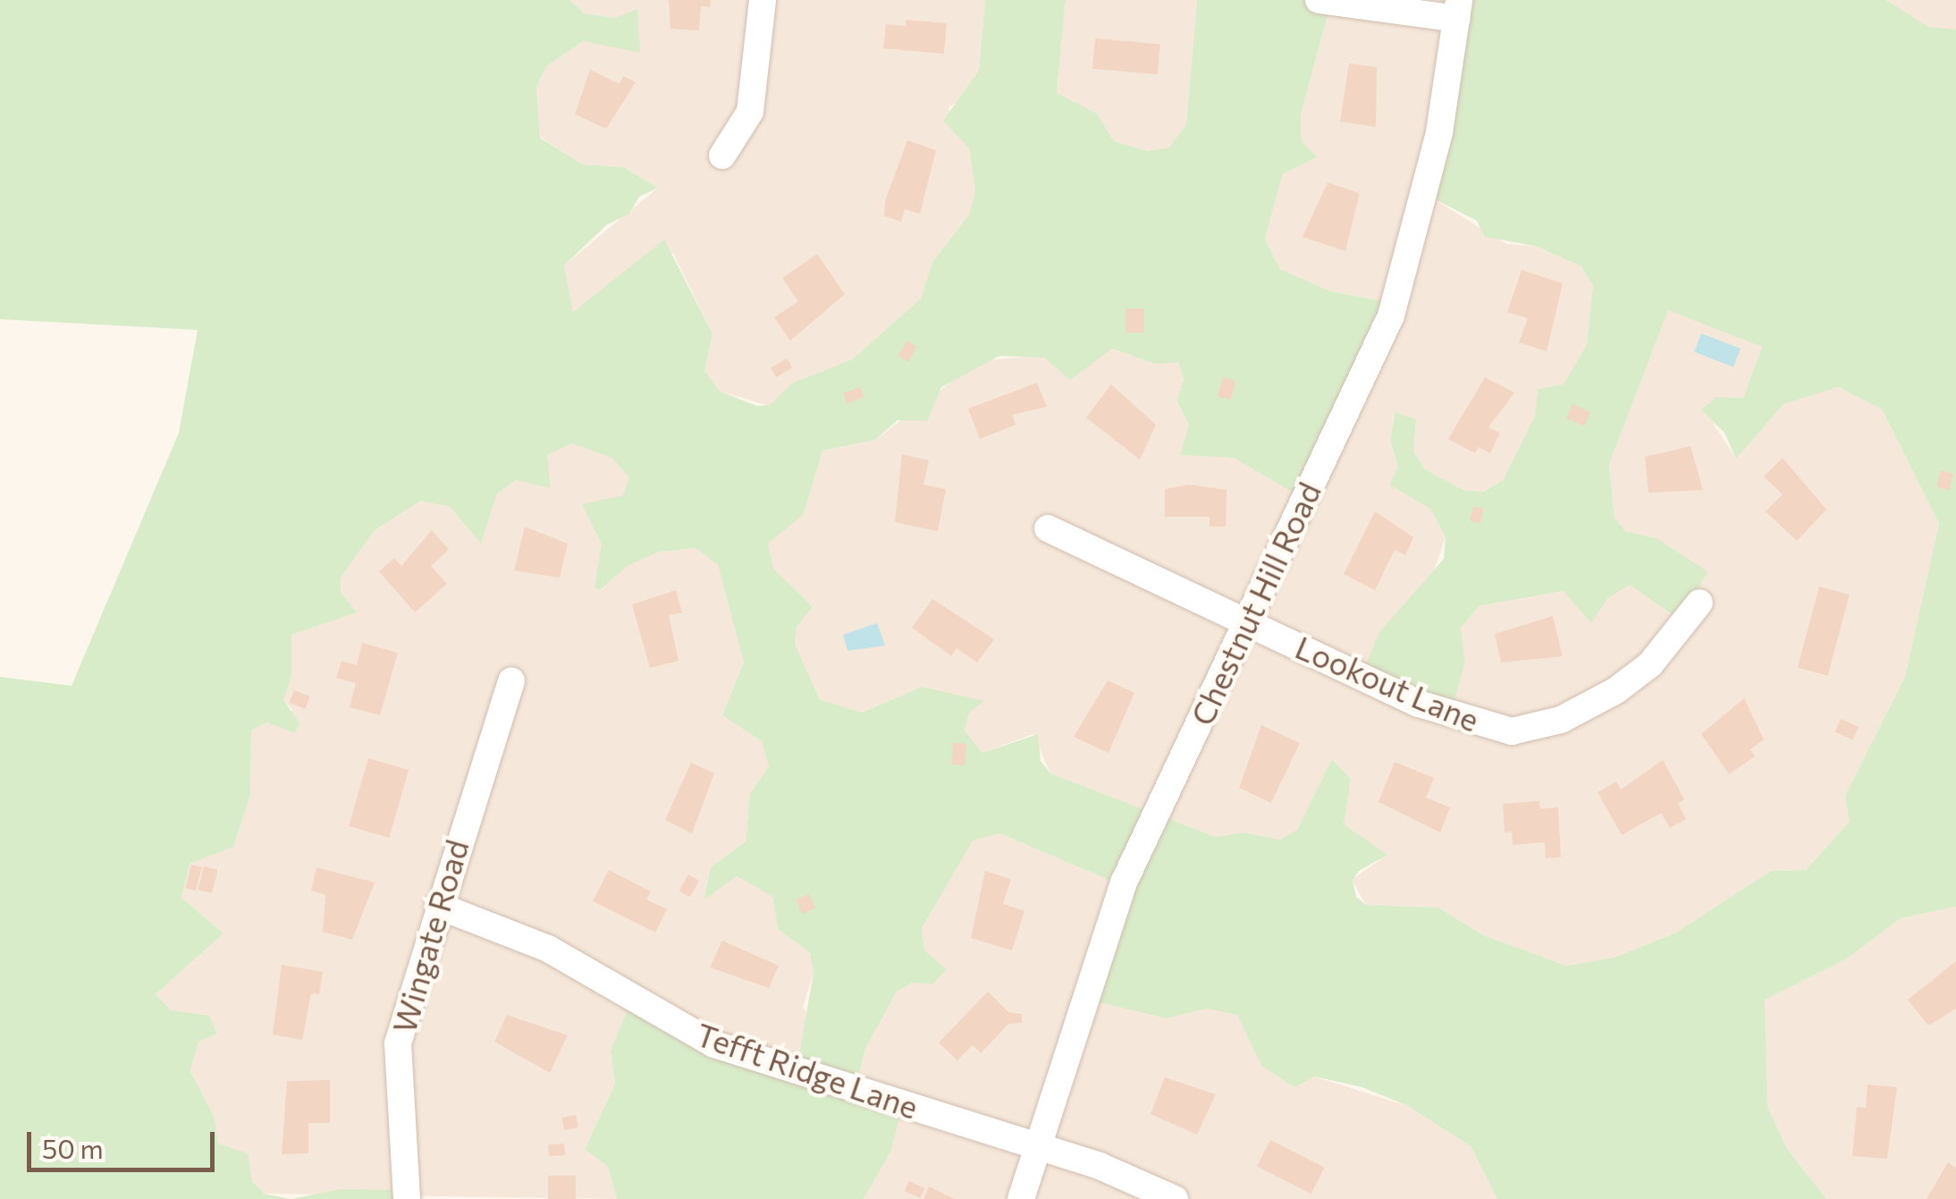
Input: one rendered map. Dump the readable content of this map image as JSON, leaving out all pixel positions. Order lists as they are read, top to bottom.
{
  "streets": {
    "street": [
      "Chestnut Hill Road",
      "Lookout Lane",
      "Wingate Road",
      "Tefft Ridge Lane"
    ]
  },
  "crossings": [
    ["Chestnut Hill Road", "Lookout Lane"],
    ["Chestnut Hill Road", "Tefft Ridge Lane"],
    ["Wingate Road", "Tefft Ridge Lane"]
  ],
  "scale_bar": "50 m"
}
